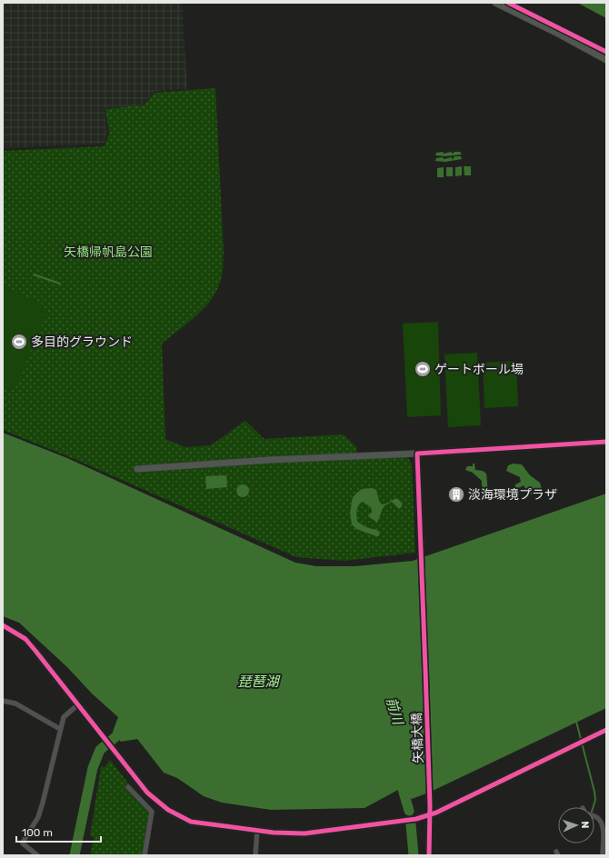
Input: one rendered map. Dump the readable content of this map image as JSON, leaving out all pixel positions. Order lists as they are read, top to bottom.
{
  "streets": {
    "street": ["矢橋大橋"]
  },
  "water": ["琵琶湖", "前川"],
  "parks": ["矢橋帰帆島公園"],
  "places": {
    "sports": ["多目的グラウンド", "ゲートボール場"],
    "building": ["淡海環境プラザ"]
  },
  "scale_bar": "100 m",
  "north": "right"
}
